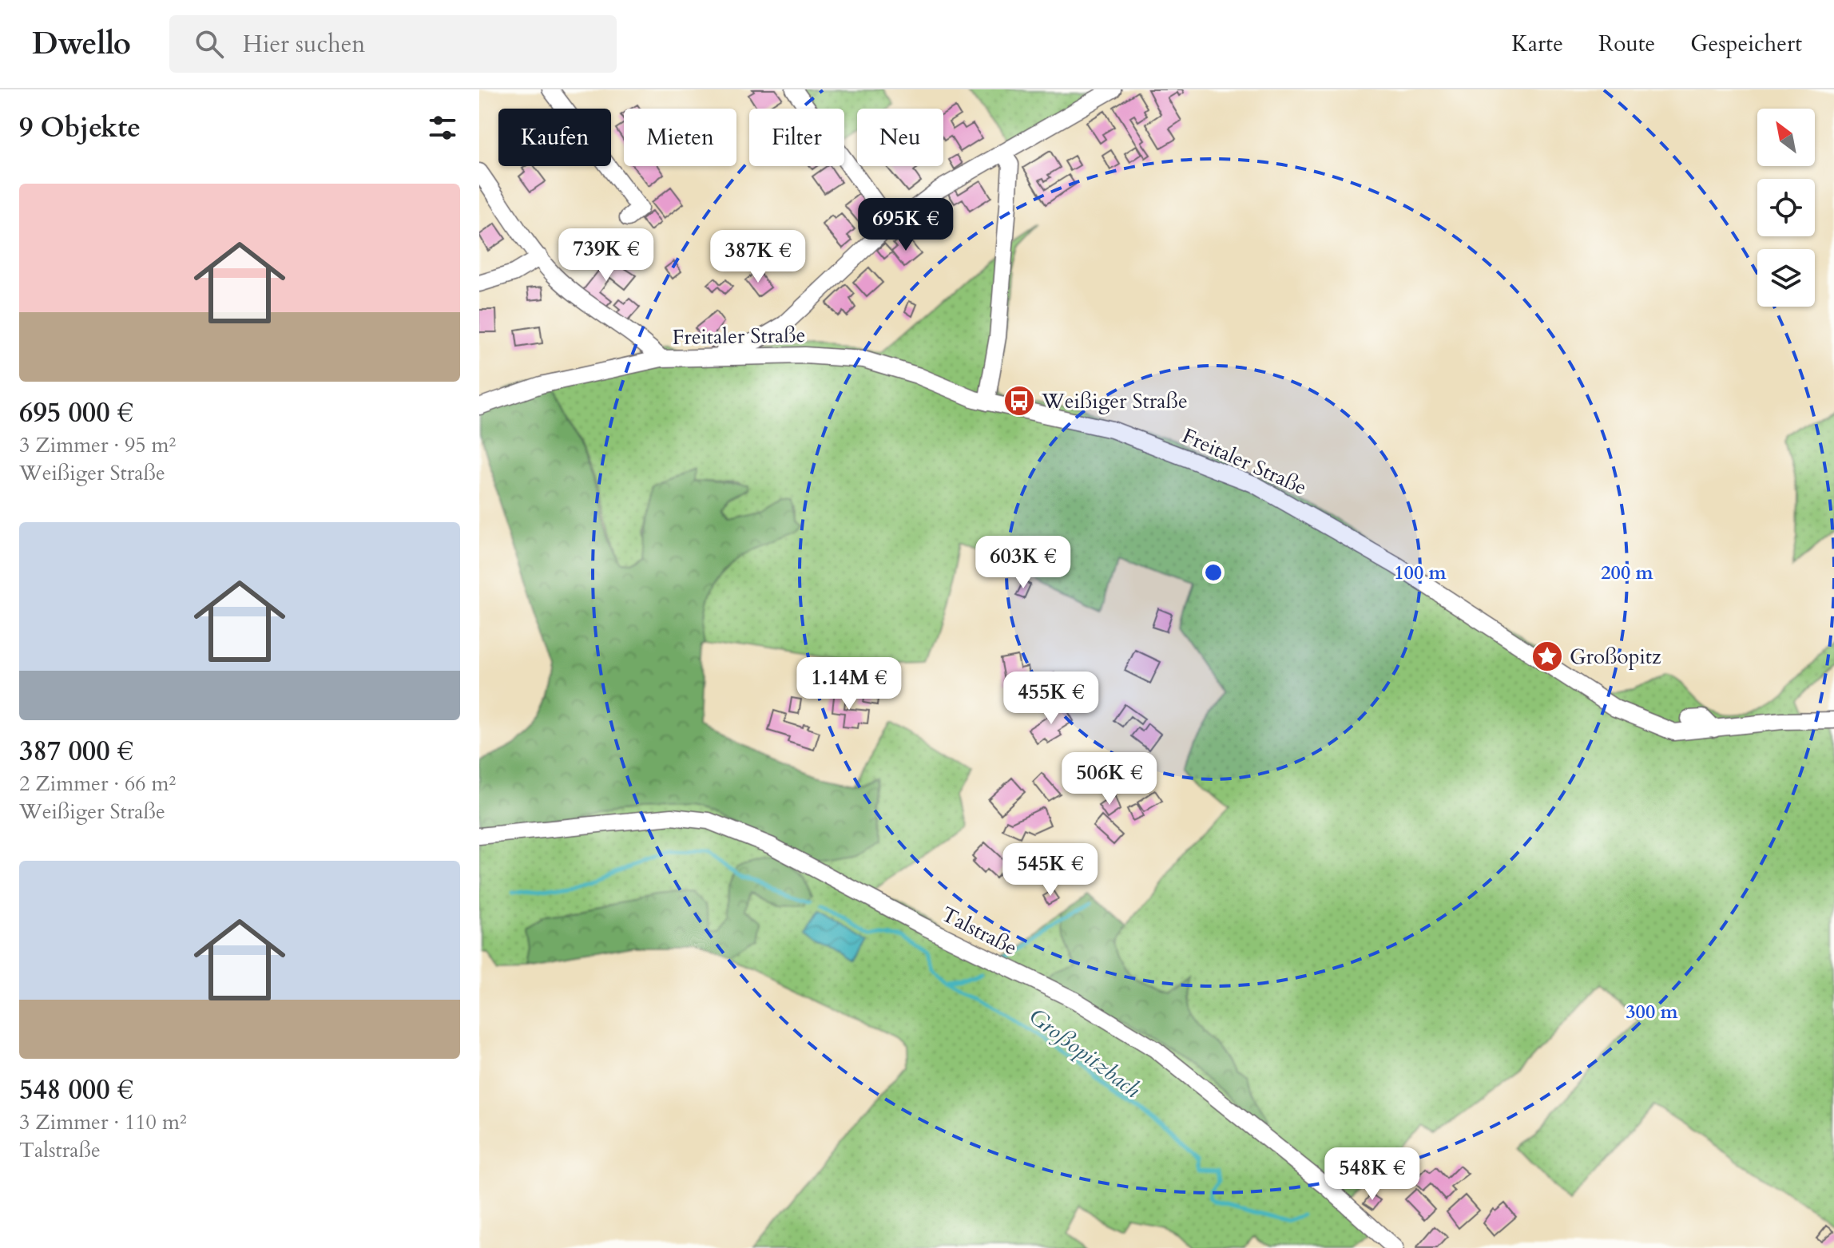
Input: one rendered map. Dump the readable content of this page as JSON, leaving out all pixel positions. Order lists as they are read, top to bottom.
{
  "streets": {
    "street": ["Freitaler Straße", "Talstraße"]
  },
  "water": ["Großopitzbach"],
  "places": {
    "bus stop": ["Weißiger Straße"],
    "place": ["Großopitz"]
  },
  "north": "top left",
  "page": {
    "header": "Dwello",
    "search": "Hier suchen",
    "nav": ["Karte", "Route", "Gespeichert"],
    "heading": "9 Objekte",
    "chip": [
      "Kaufen",
      "Mieten",
      "Filter",
      "Neu"
    ],
    "list": [
      {
        "name": "695 000 €",
        "note": "3 Zimmer · 95 m² · Weißiger Straße"
      },
      {
        "name": "387 000 €",
        "note": "2 Zimmer · 66 m² · Weißiger Straße"
      },
      {
        "name": "548 000 €",
        "note": "3 Zimmer · 110 m² · Talstraße"
      }
    ],
    "price": [
      "695K €",
      "739K €",
      "387K €",
      "603K €",
      "1.14M €",
      "455K €",
      "506K €",
      "545K €",
      "548K €"
    ]
  },
  "rings": ["100 m", "200 m", "300 m"]
}
